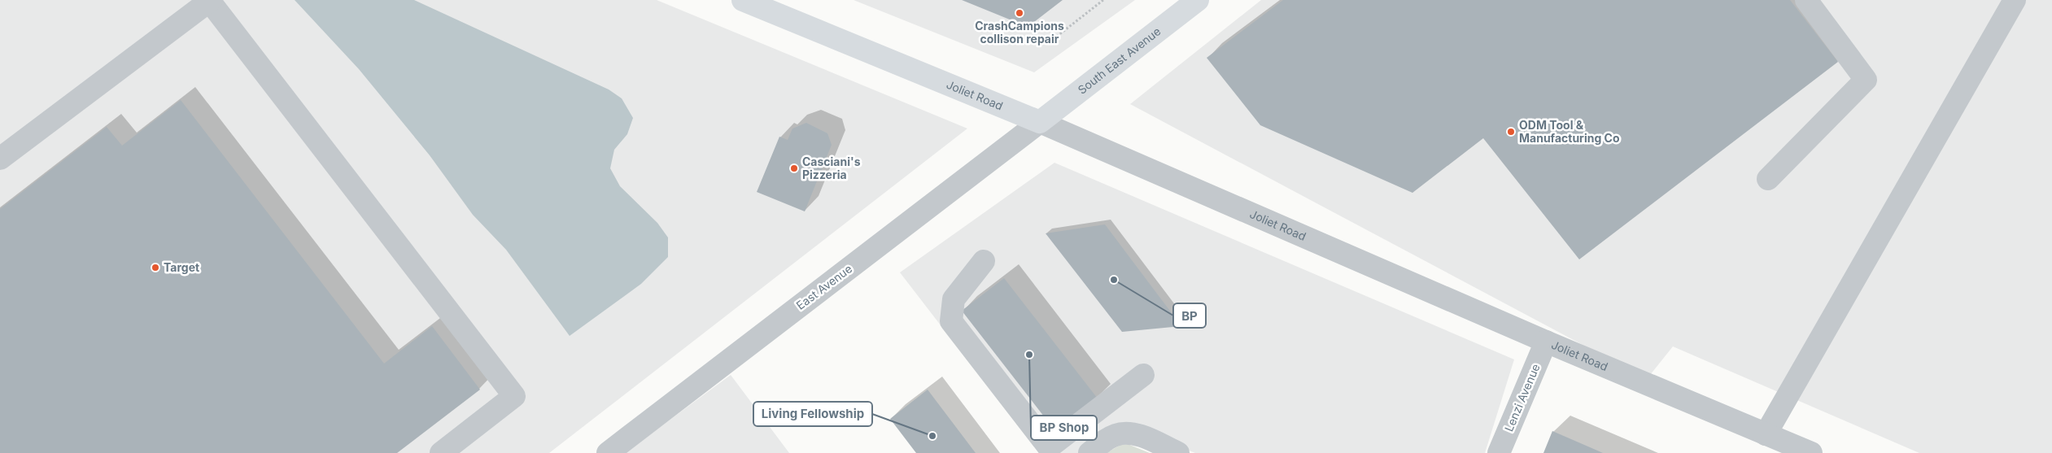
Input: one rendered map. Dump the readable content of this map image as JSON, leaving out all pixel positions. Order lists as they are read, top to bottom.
{
  "streets": {
    "main road": ["South East Avenue", "Joliet Road"],
    "street": ["East Avenue", "Lenzi Avenue"]
  },
  "crossings": [
    ["South East Avenue", "Joliet Road"],
    ["South East Avenue", "East Avenue"],
    ["Joliet Road", "East Avenue"],
    ["Joliet Road", "Lenzi Avenue"]
  ],
  "places": [
    "CrashCampions collison repair",
    "ODM Tool & Manufacturing Co",
    "Casciani's Pizzeria",
    "Target",
    "BP",
    "BP Shop",
    "Living Fellowship"
  ]
}
